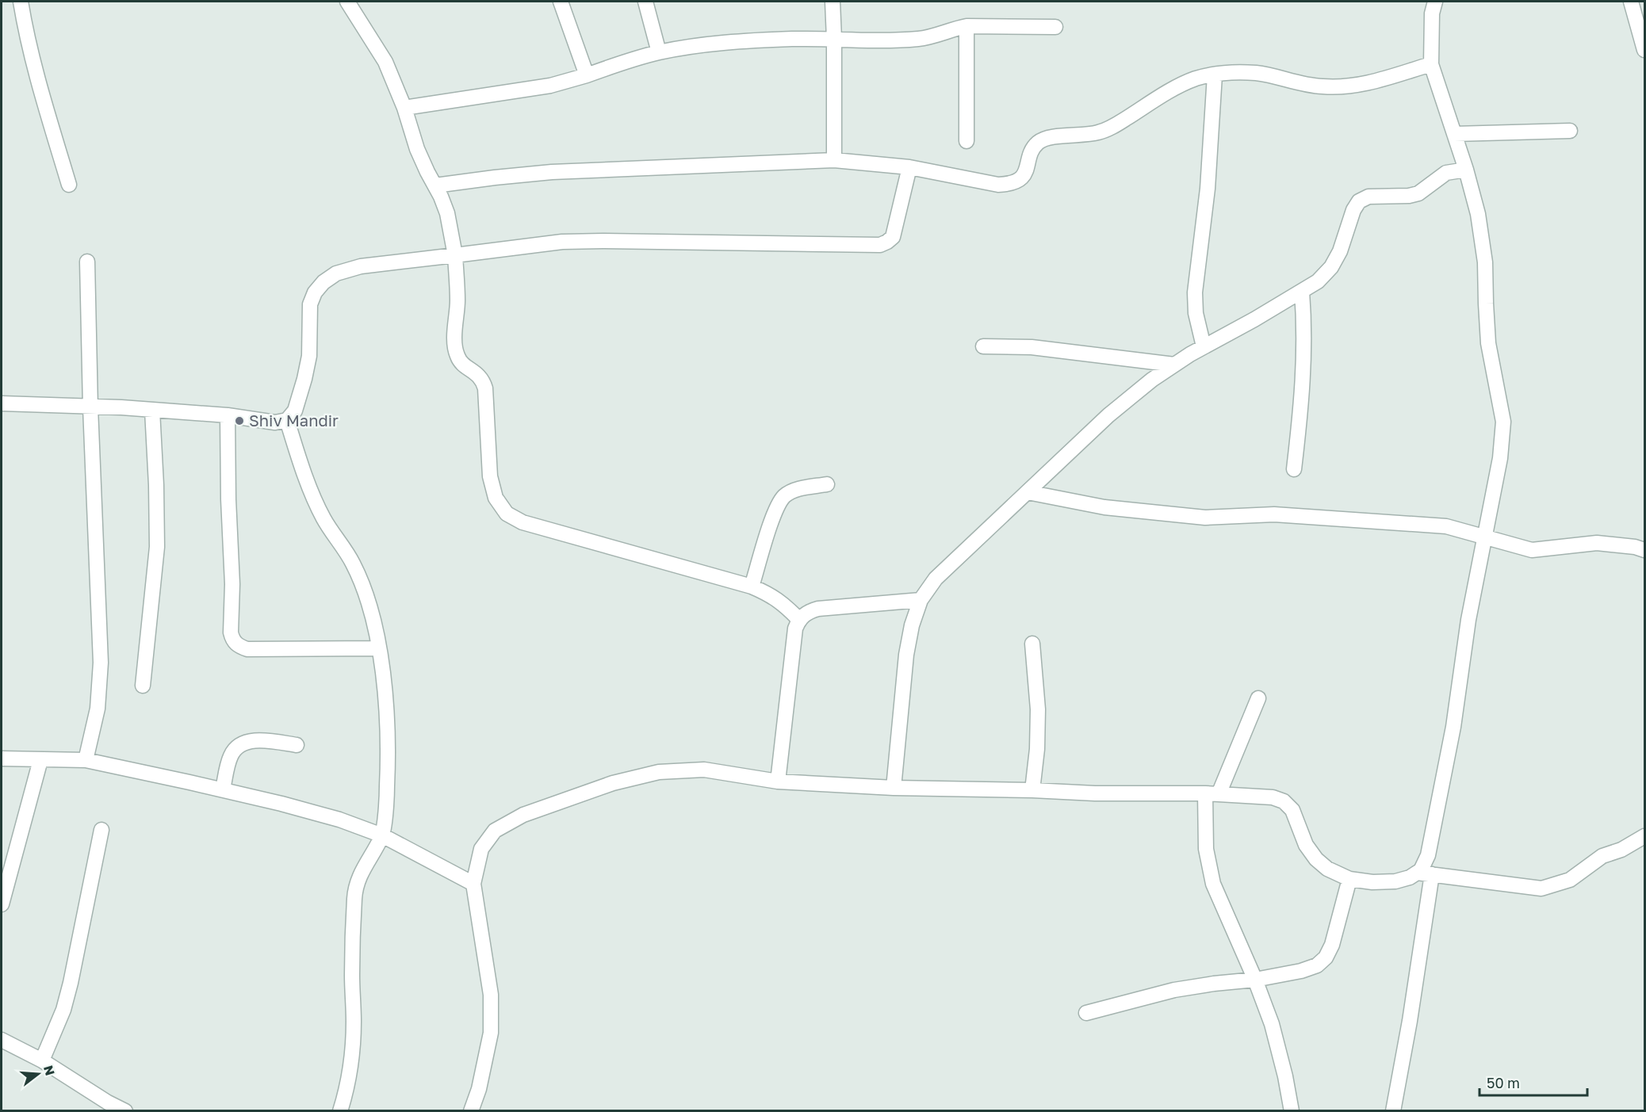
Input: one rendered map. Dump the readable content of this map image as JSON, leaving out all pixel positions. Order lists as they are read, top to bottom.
{
  "places": ["Shiv Mandir"],
  "scale_bar": "50 m",
  "north": "right"
}
